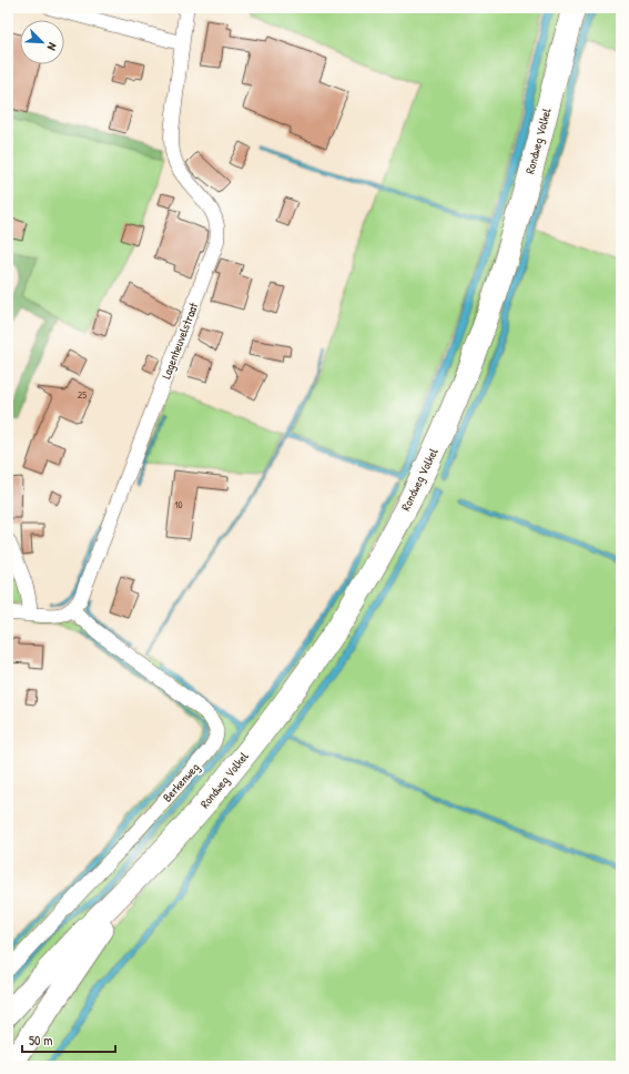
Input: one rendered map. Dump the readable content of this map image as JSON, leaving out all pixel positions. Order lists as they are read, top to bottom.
{
  "streets": {
    "main road": ["Rondweg Volkel"],
    "street": ["Lagenheuvelstraat", "Berkenweg"]
  },
  "crossings": [
    ["Lagenheuvelstraat", "Berkenweg"]
  ],
  "house_numbers": ["25", "10"],
  "scale_bar": "50 m",
  "north": "bottom right"
}
